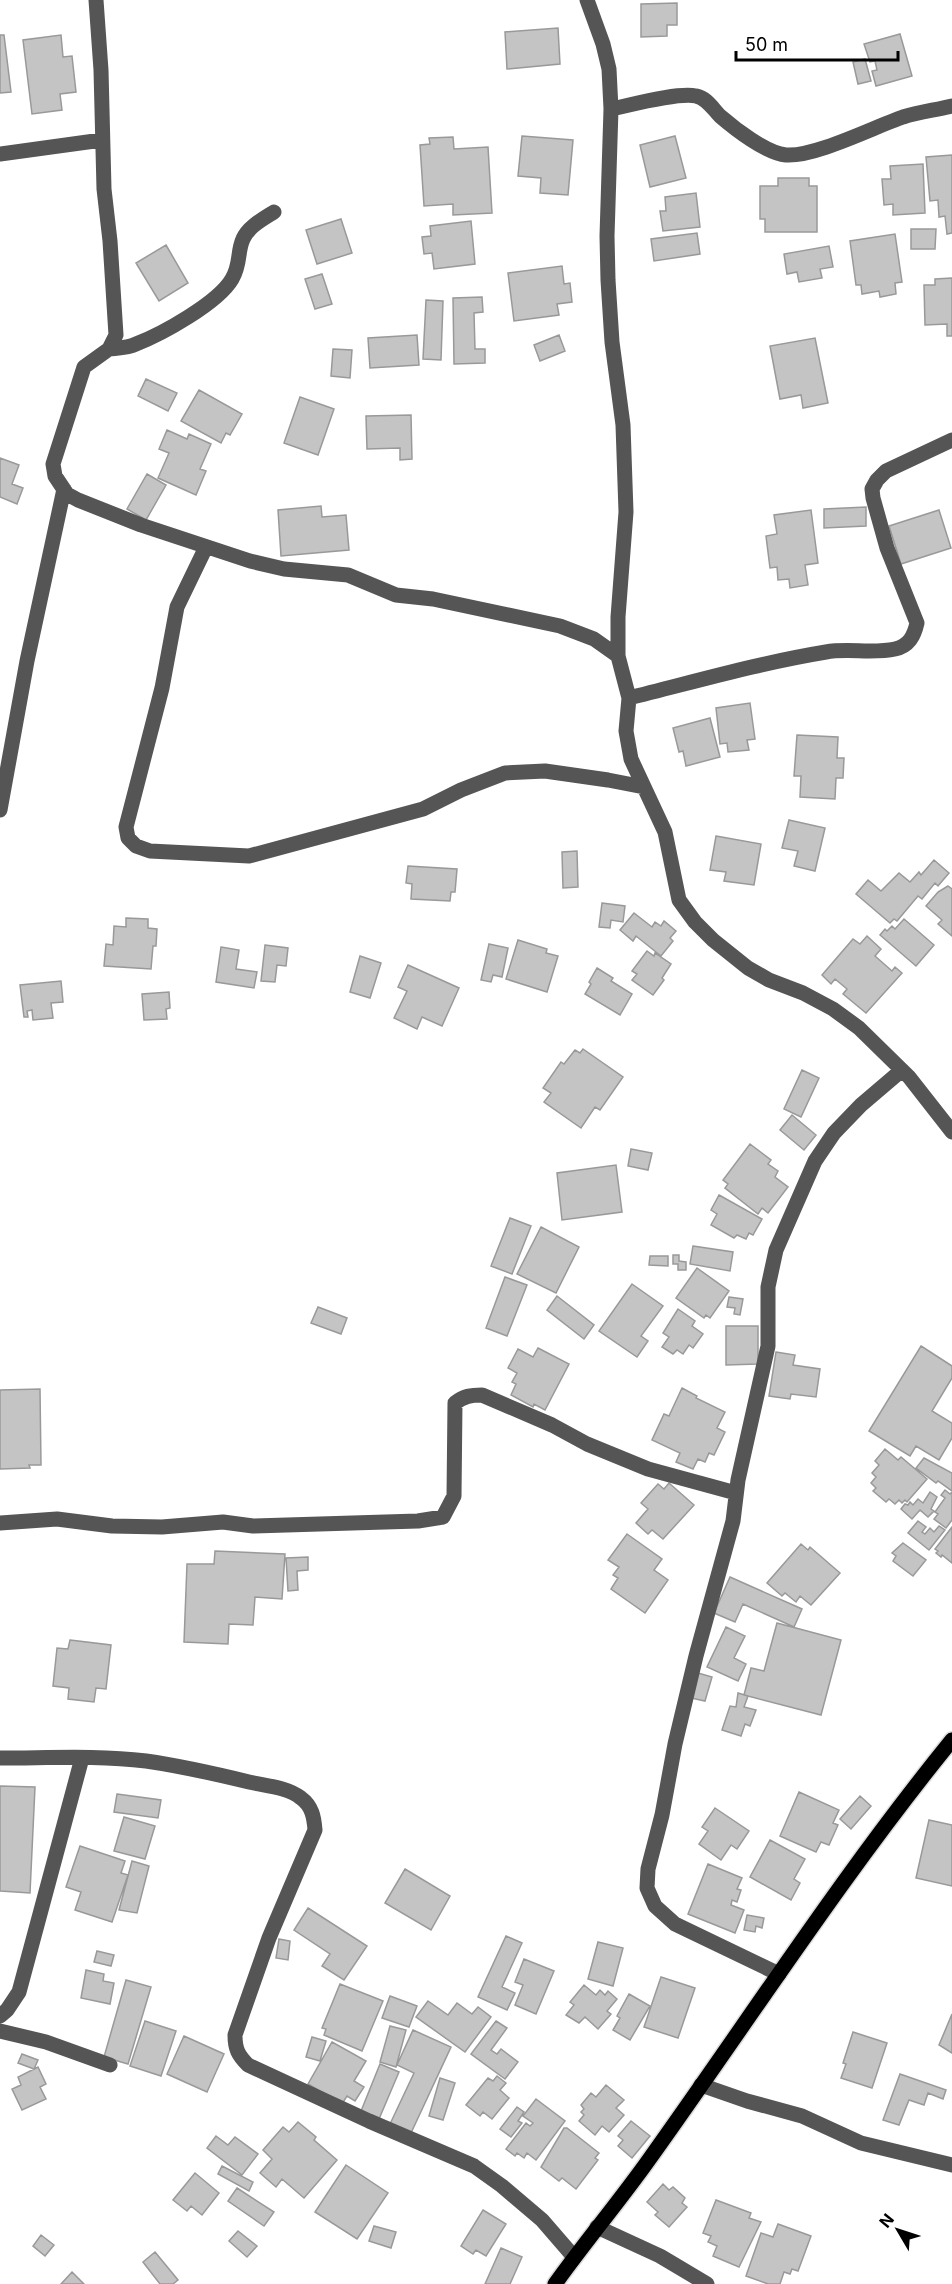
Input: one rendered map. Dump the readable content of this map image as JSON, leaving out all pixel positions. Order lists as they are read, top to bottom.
{
  "scale_bar": "50 m",
  "north": "top left"
}
